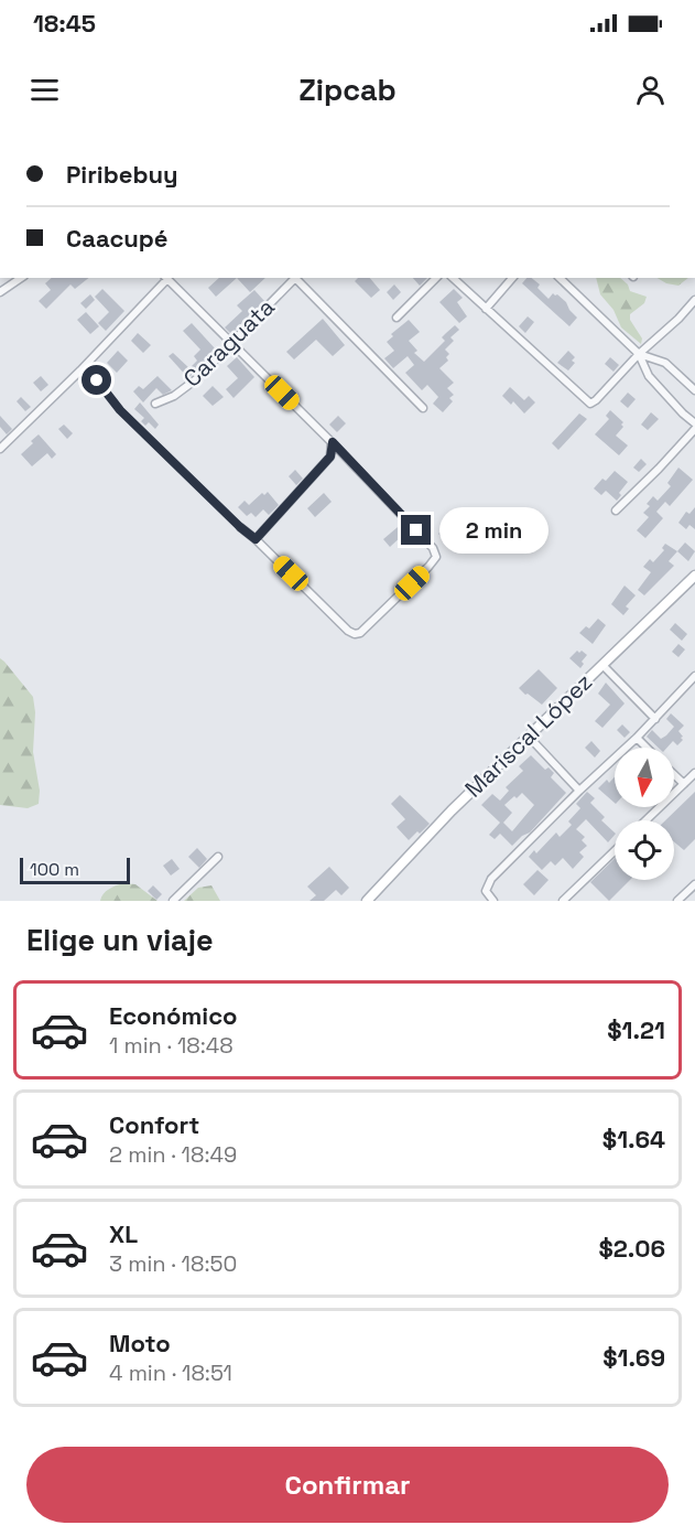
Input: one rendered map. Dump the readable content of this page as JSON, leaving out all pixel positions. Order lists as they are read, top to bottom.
{
  "streets": {
    "street": ["Caraguata", "Mariscal López"]
  },
  "scale_bar": "100 m",
  "north": "bottom",
  "page": {
    "status": "18:45",
    "header": "Zipcab",
    "banner": ["Piribebuy", "Caacupé"],
    "bubble": "2 min",
    "scale": "100 m",
    "heading": "Elige un viaje",
    "list": [
      {
        "name": "Económico",
        "note": "1 min · 18:48",
        "value": "$1.21"
      },
      {
        "name": "Confort",
        "note": "2 min · 18:49",
        "value": "$1.64"
      },
      {
        "name": "XL",
        "note": "3 min · 18:50",
        "value": "$2.06"
      },
      {
        "name": "Moto",
        "note": "4 min · 18:51",
        "value": "$1.69"
      }
    ],
    "buttons": "Confirmar"
  }
}
